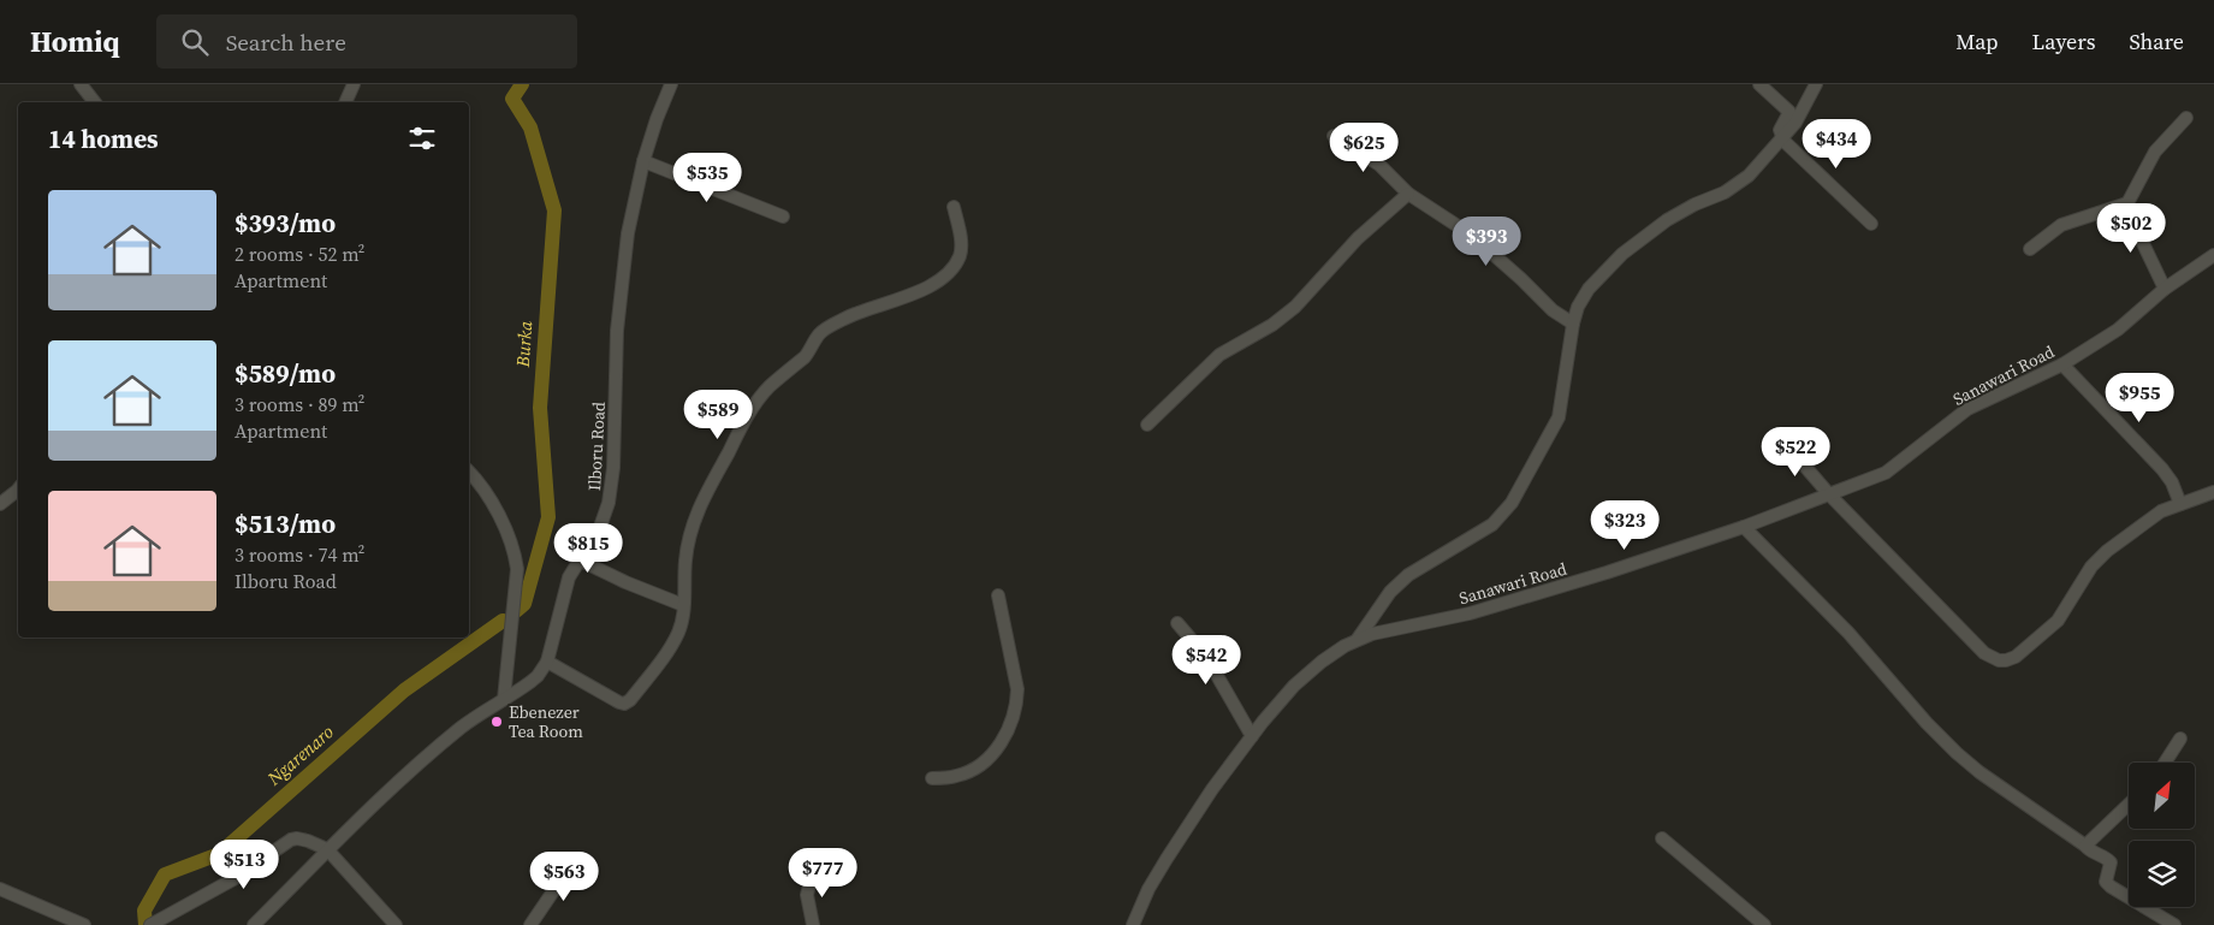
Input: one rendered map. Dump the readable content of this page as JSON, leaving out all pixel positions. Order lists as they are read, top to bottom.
{
  "streets": {
    "street": ["Sanawari Road", "Ilboru Road"]
  },
  "water": ["Burka", "Ngarenaro"],
  "places": ["Ebenezer Tea Room"],
  "north": "top right",
  "page": {
    "header": "Homiq",
    "search": "Search here",
    "nav": ["Map", "Layers", "Share"],
    "heading": "14 homes",
    "price": [
      "$434",
      "$625",
      "$535",
      "$502",
      "$393",
      "$955",
      "$589",
      "$522",
      "$323",
      "$815",
      "$542",
      "$513",
      "$777",
      "$563"
    ],
    "list": [
      {
        "name": "$393/mo",
        "note": "2 rooms · 52 m² · Apartment"
      },
      {
        "name": "$589/mo",
        "note": "3 rooms · 89 m² · Apartment"
      },
      {
        "name": "$513/mo",
        "note": "3 rooms · 74 m² · Ilboru Road"
      }
    ]
  }
}
